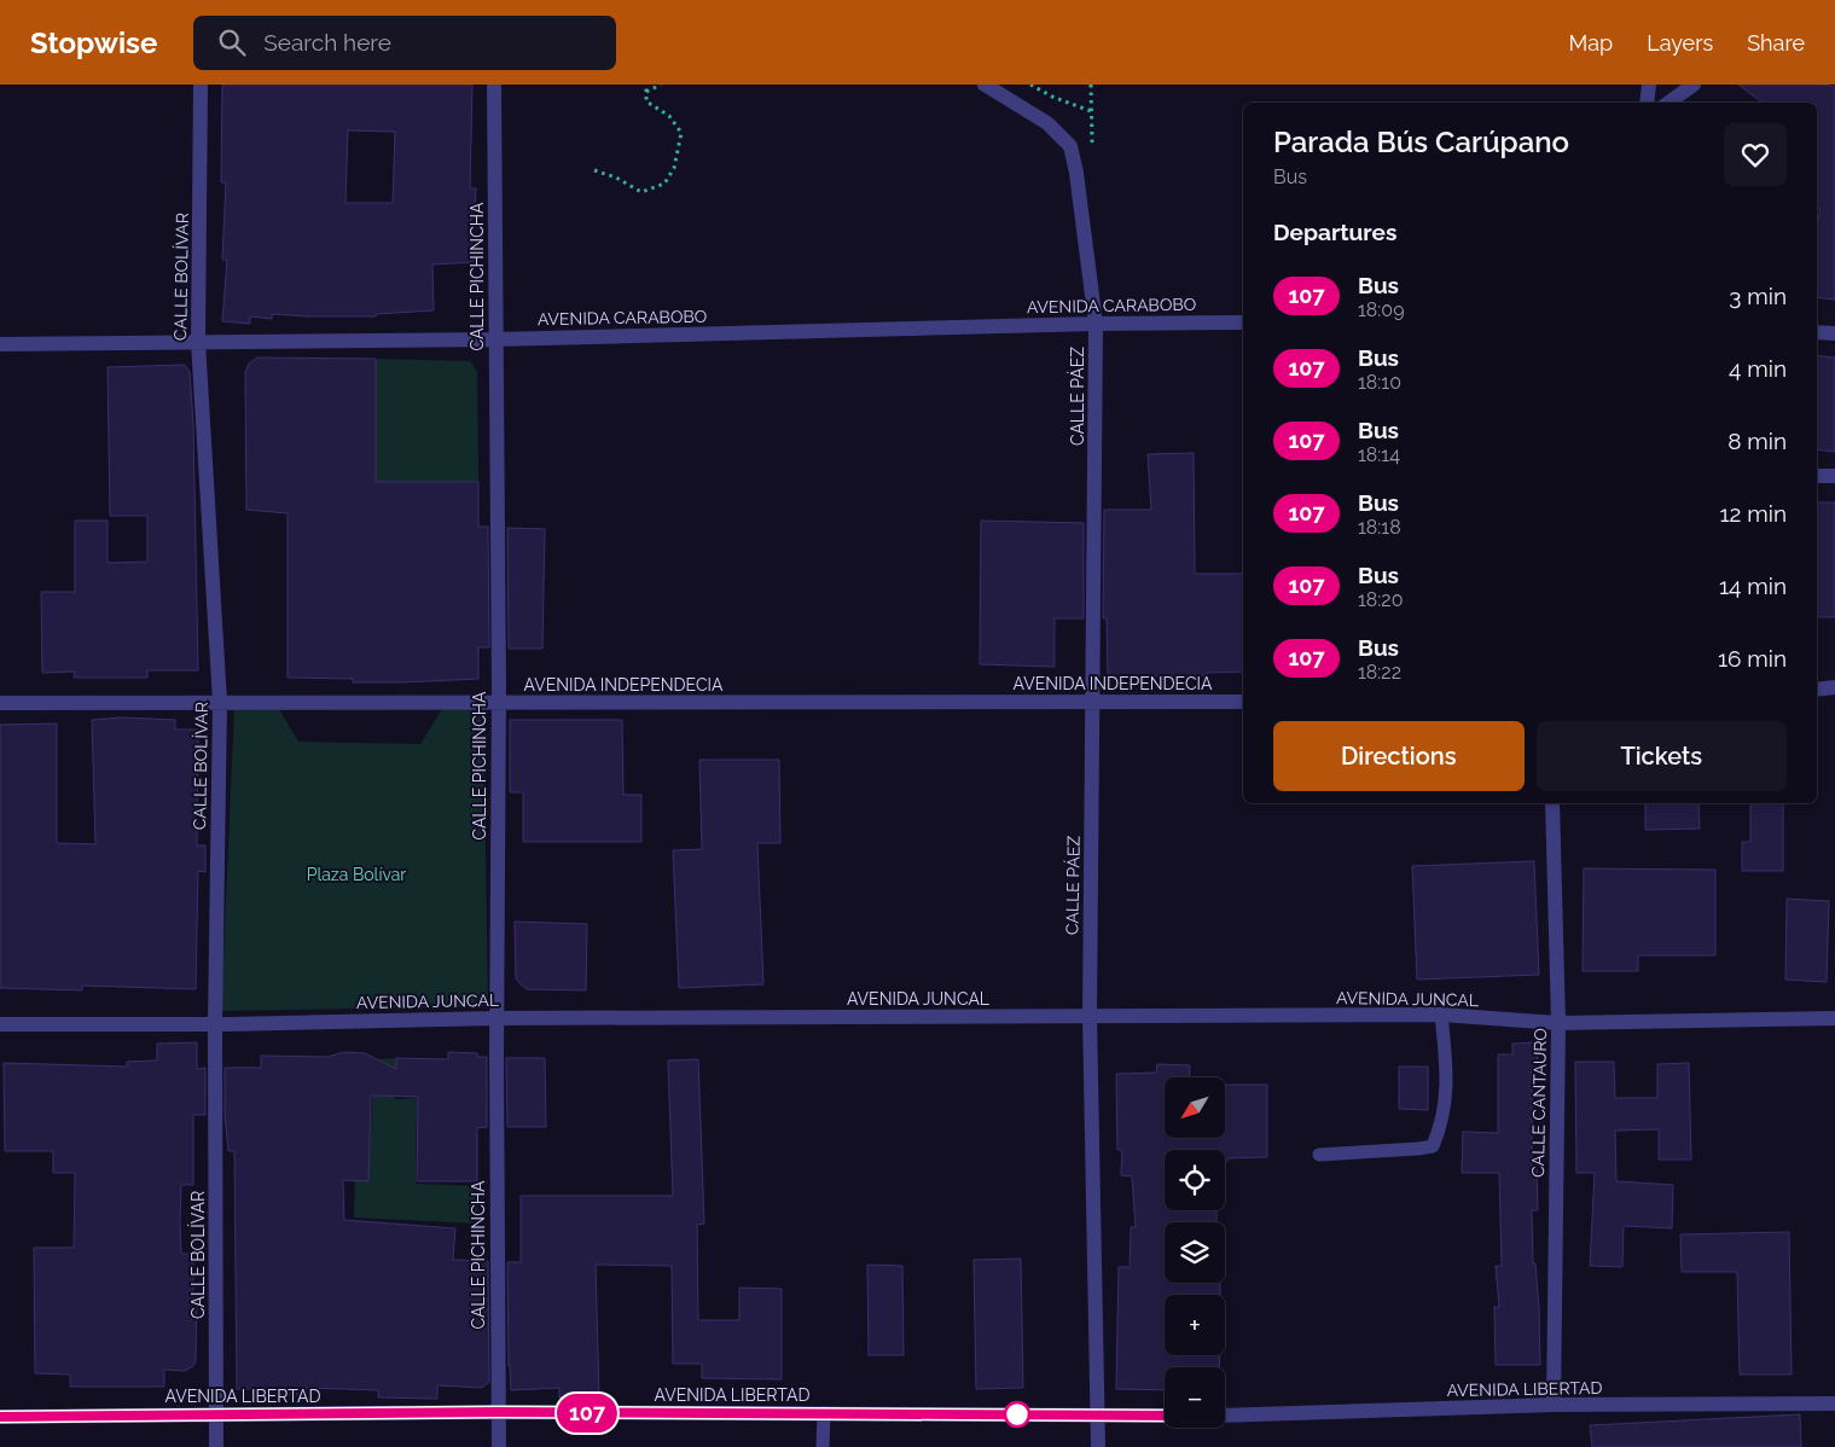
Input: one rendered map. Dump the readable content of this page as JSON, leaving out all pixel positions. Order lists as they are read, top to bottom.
{
  "streets": {
    "street": [
      "CALLE BOLÍVAR",
      "CALLE PICHINCHA",
      "AVENIDA CARABOBO",
      "CALLE PÁEZ",
      "AVENIDA INDEPENDECIA",
      "AVENIDA JUNCAL",
      "CALLE CANTAURO",
      "AVENIDA LIBERTAD"
    ]
  },
  "crossings": [
    ["CALLE BOLÍVAR", "AVENIDA CARABOBO"],
    ["CALLE BOLÍVAR", "AVENIDA INDEPENDECIA"],
    ["CALLE BOLÍVAR", "AVENIDA JUNCAL"],
    ["CALLE BOLÍVAR", "AVENIDA LIBERTAD"],
    ["CALLE PICHINCHA", "AVENIDA CARABOBO"],
    ["CALLE PICHINCHA", "AVENIDA INDEPENDECIA"],
    ["CALLE PICHINCHA", "AVENIDA JUNCAL"],
    ["CALLE PICHINCHA", "AVENIDA LIBERTAD"],
    ["AVENIDA CARABOBO", "CALLE PÁEZ"],
    ["CALLE PÁEZ", "AVENIDA INDEPENDECIA"],
    ["CALLE PÁEZ", "AVENIDA JUNCAL"],
    ["CALLE PÁEZ", "AVENIDA LIBERTAD"],
    ["AVENIDA JUNCAL", "CALLE CANTAURO"],
    ["CALLE CANTAURO", "AVENIDA LIBERTAD"]
  ],
  "parks": ["Plaza Bolívar"],
  "lines": ["bus line 107"],
  "north": "bottom left",
  "page": {
    "header": "Stopwise",
    "search": "Search here",
    "nav": ["Map", "Layers", "Share"],
    "on_map": "107",
    "heading": [
      ["Parada Bús Carúpano", "Bus"],
      "Departures"
    ],
    "list": [
      {
        "mark": "107",
        "name": "Bus",
        "note": "18:09",
        "value": "3 min"
      },
      {
        "mark": "107",
        "name": "Bus",
        "note": "18:10",
        "value": "4 min"
      },
      {
        "mark": "107",
        "name": "Bus",
        "note": "18:14",
        "value": "8 min"
      },
      {
        "mark": "107",
        "name": "Bus",
        "note": "18:18",
        "value": "12 min"
      },
      {
        "mark": "107",
        "name": "Bus",
        "note": "18:20",
        "value": "14 min"
      },
      {
        "mark": "107",
        "name": "Bus",
        "note": "18:22",
        "value": "16 min"
      }
    ],
    "buttons": ["Directions", "Tickets"],
    "map_buttons": ["+", "−"]
  }
}
